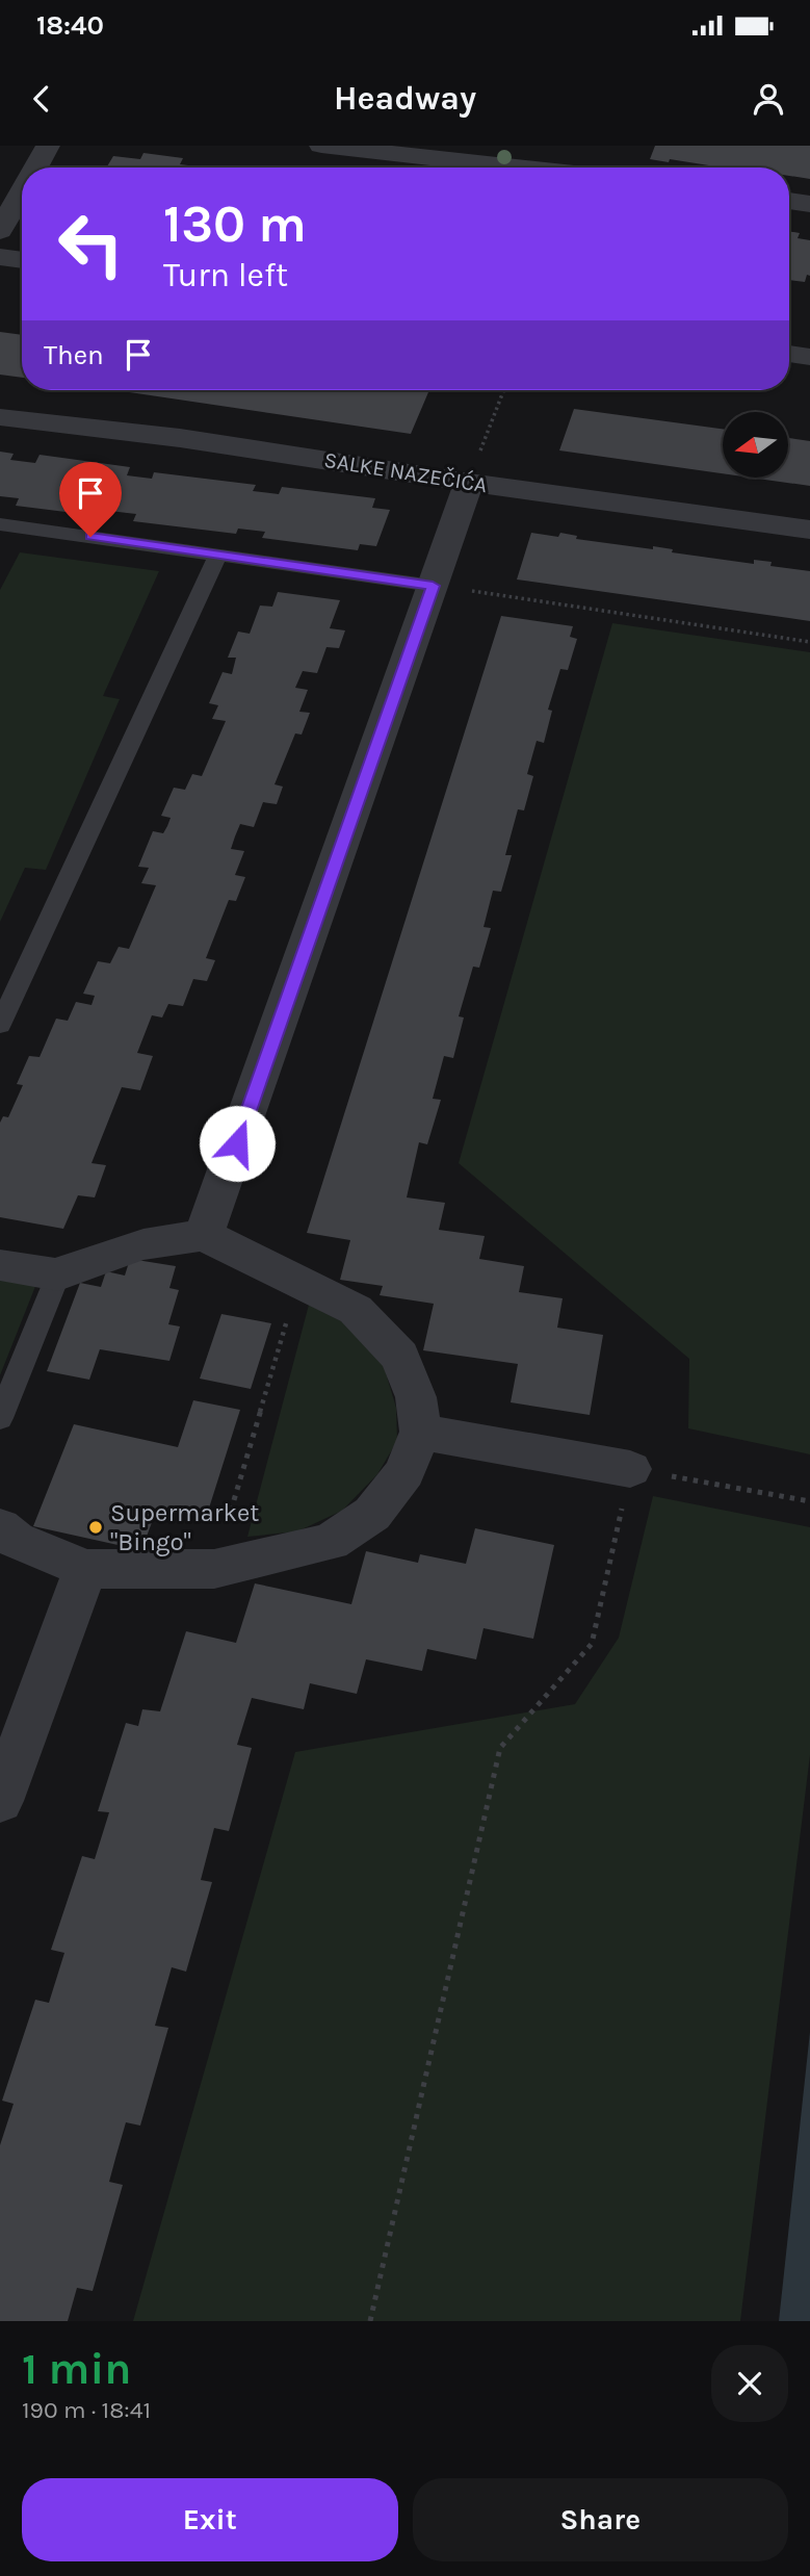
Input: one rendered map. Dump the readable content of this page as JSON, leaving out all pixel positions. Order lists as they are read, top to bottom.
{
  "streets": {
    "street": ["SALKE NAZEČIĆA"]
  },
  "places": ["Supermarket \"Bingo\""],
  "north": "left",
  "page": {
    "status": "18:40",
    "header": "Headway",
    "turn": ["130 m", "Turn left"],
    "then": "Then",
    "heading": ["1 min", "190 m · 18:41"],
    "buttons": ["Exit", "Share"]
  }
}
